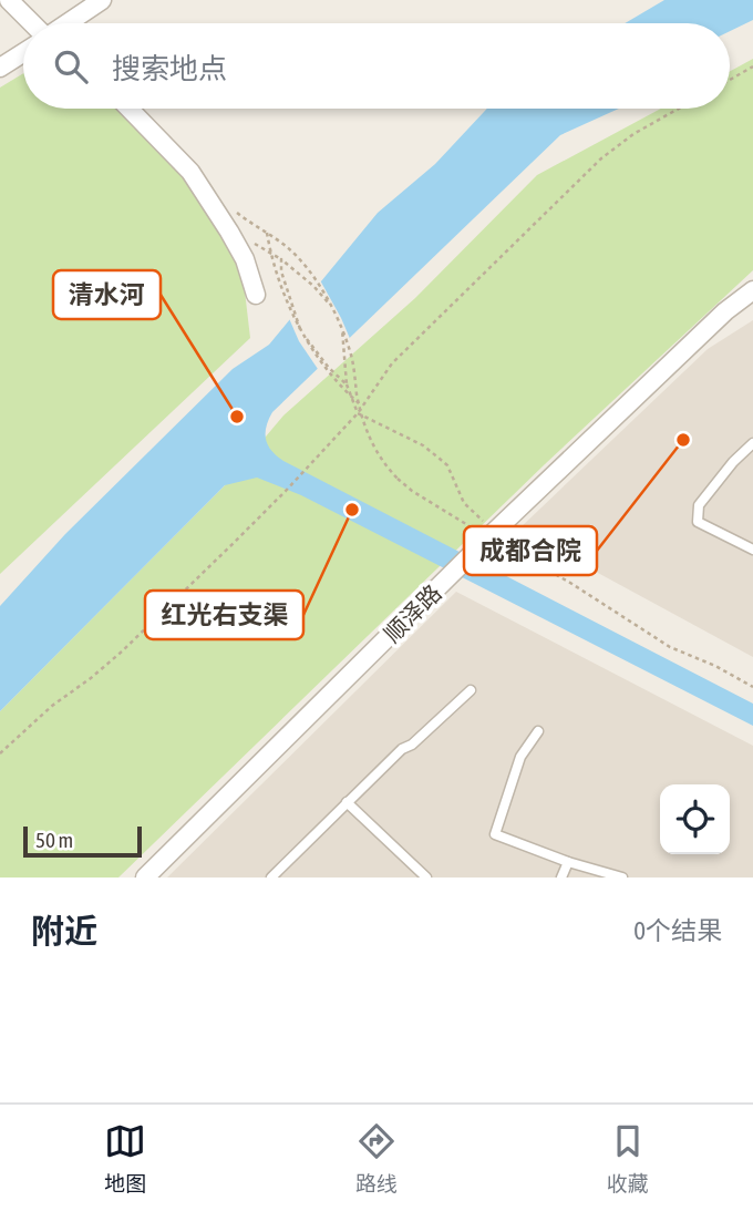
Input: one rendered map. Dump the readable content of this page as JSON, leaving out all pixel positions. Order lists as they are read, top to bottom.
{
  "streets": {
    "street": ["顺泽路"]
  },
  "places": ["清水河", "成都合院", "红光右支渠"],
  "scale_bar": "50 m",
  "page": {
    "search": "搜索地点",
    "scale": "50 m",
    "heading": ["附近", "0个结果"],
    "nav": ["地图", "路线", "收藏"]
  }
}
